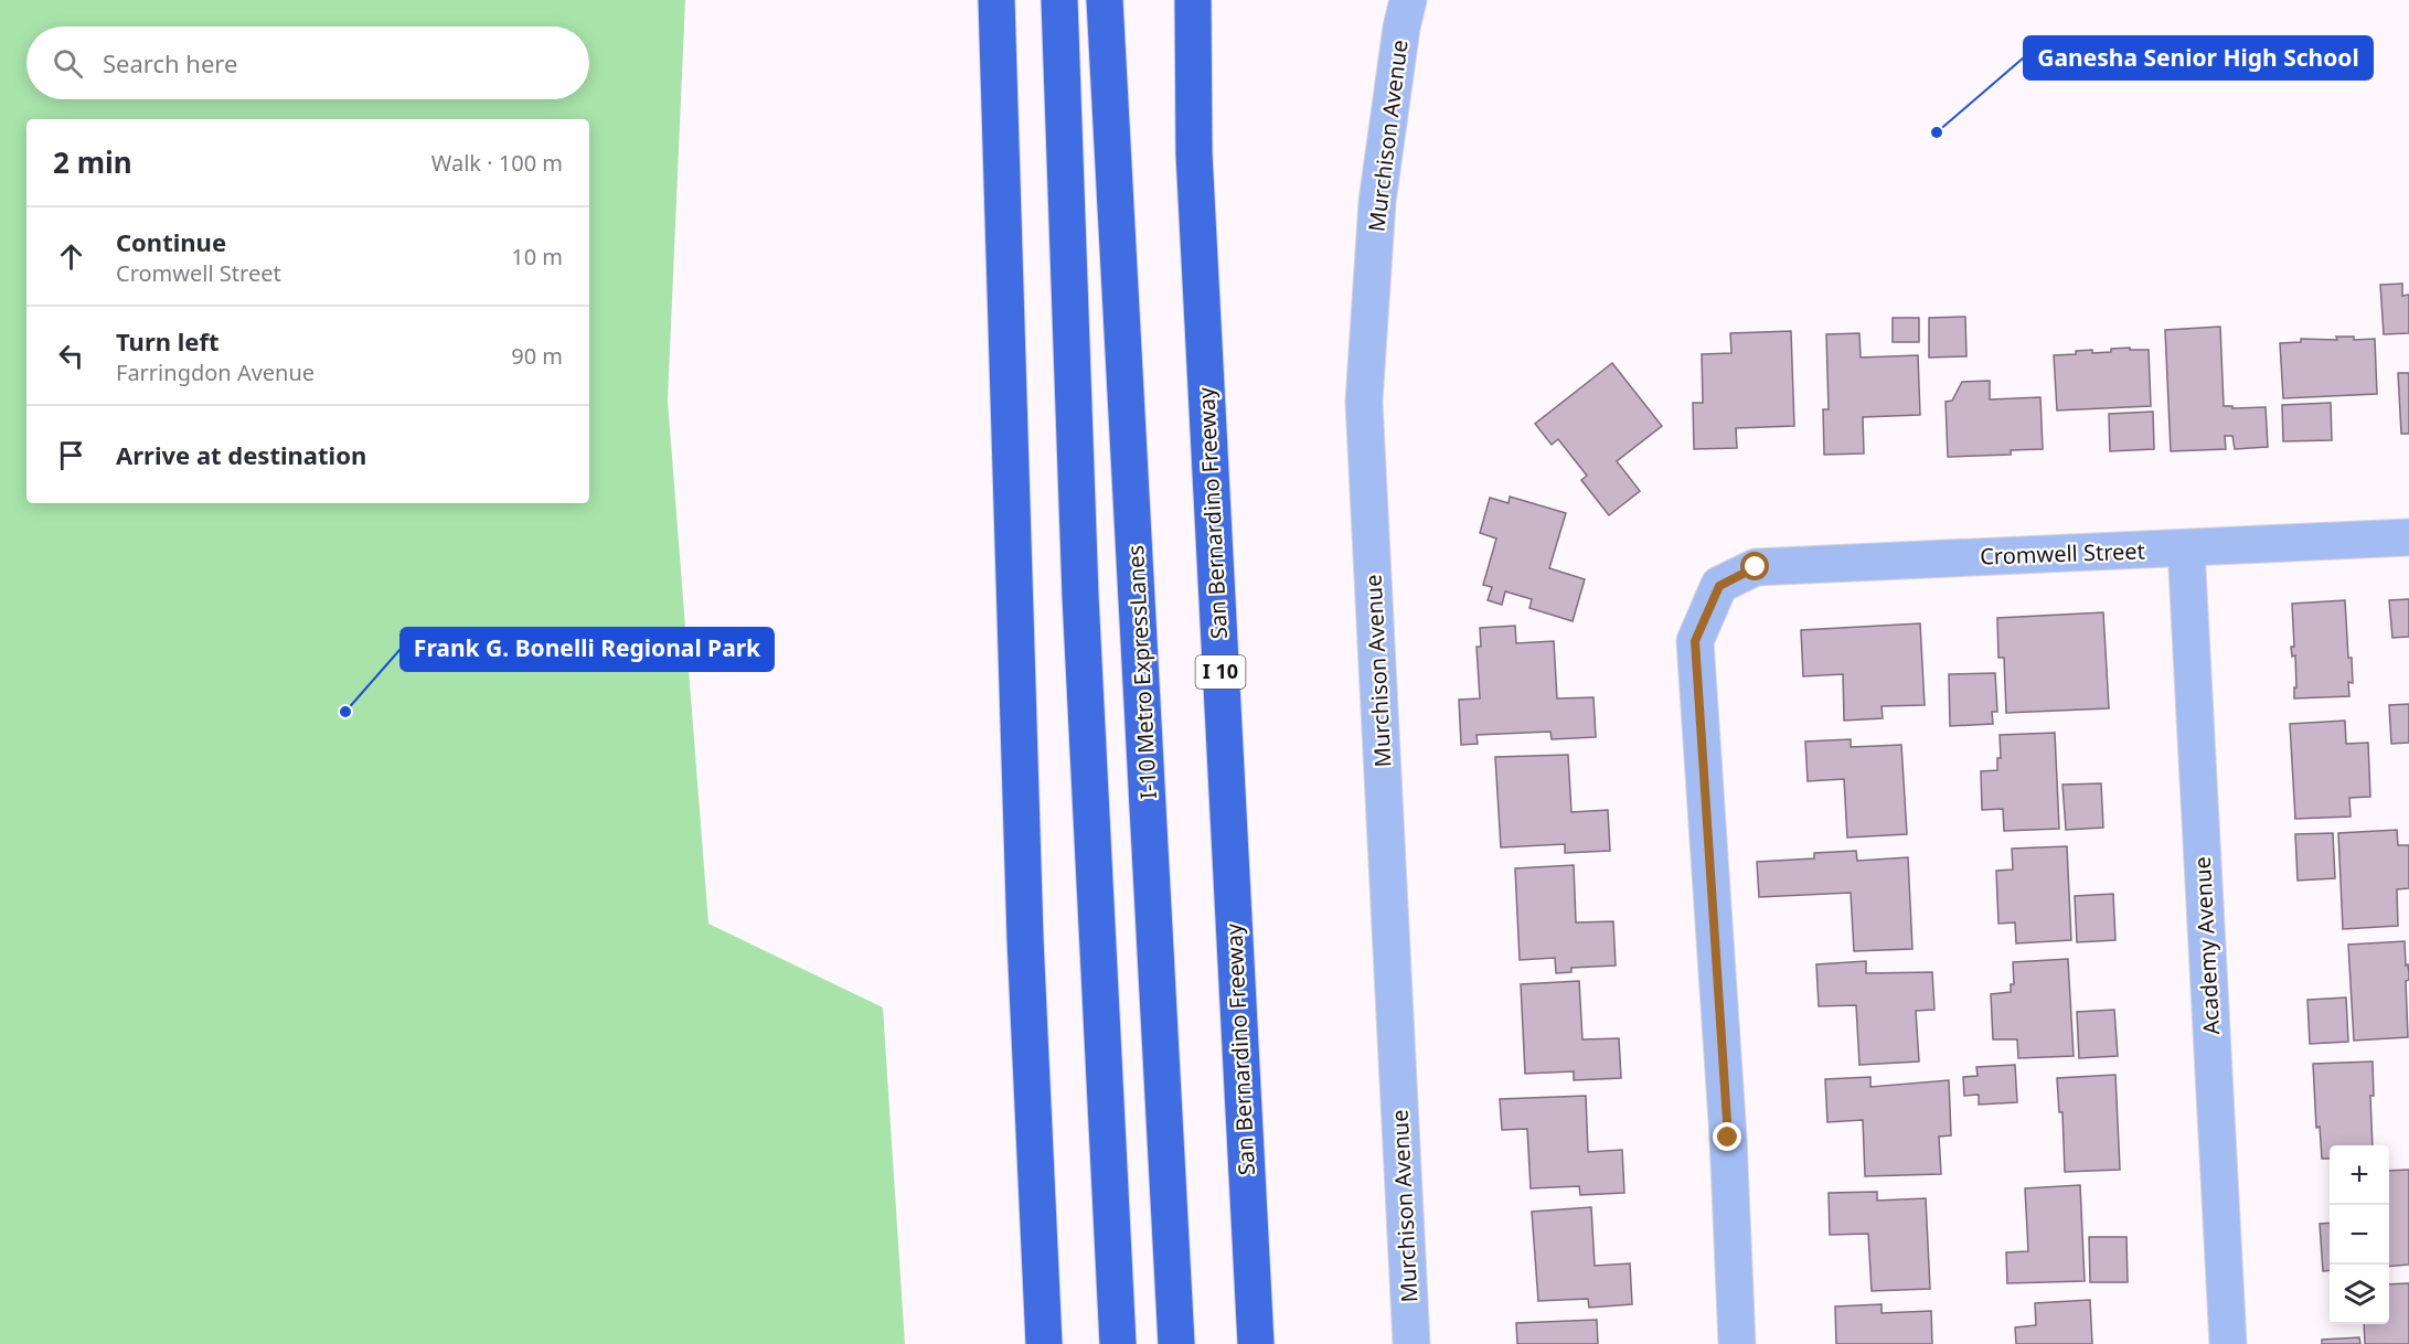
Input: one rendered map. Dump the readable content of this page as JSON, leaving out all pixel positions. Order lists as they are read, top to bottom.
{
  "streets": {
    "highway": ["San Bernardino Freeway", "I-10 Metro ExpressLanes", "I 10"],
    "street": ["Murchison Avenue", "Cromwell Street", "Academy Avenue"]
  },
  "crossings": [
    ["Cromwell Street", "Academy Avenue"]
  ],
  "places": ["Ganesha Senior High School", "Frank G. Bonelli Regional Park"],
  "page": {
    "search": "Search here",
    "heading": ["2 min", "Walk · 100 m"],
    "list": [
      ["Continue", "Cromwell Street", "10 m"],
      ["Turn left", "Farringdon Avenue", "90 m"],
      "Arrive at destination"
    ],
    "map_buttons": ["+", "−"]
  }
}
